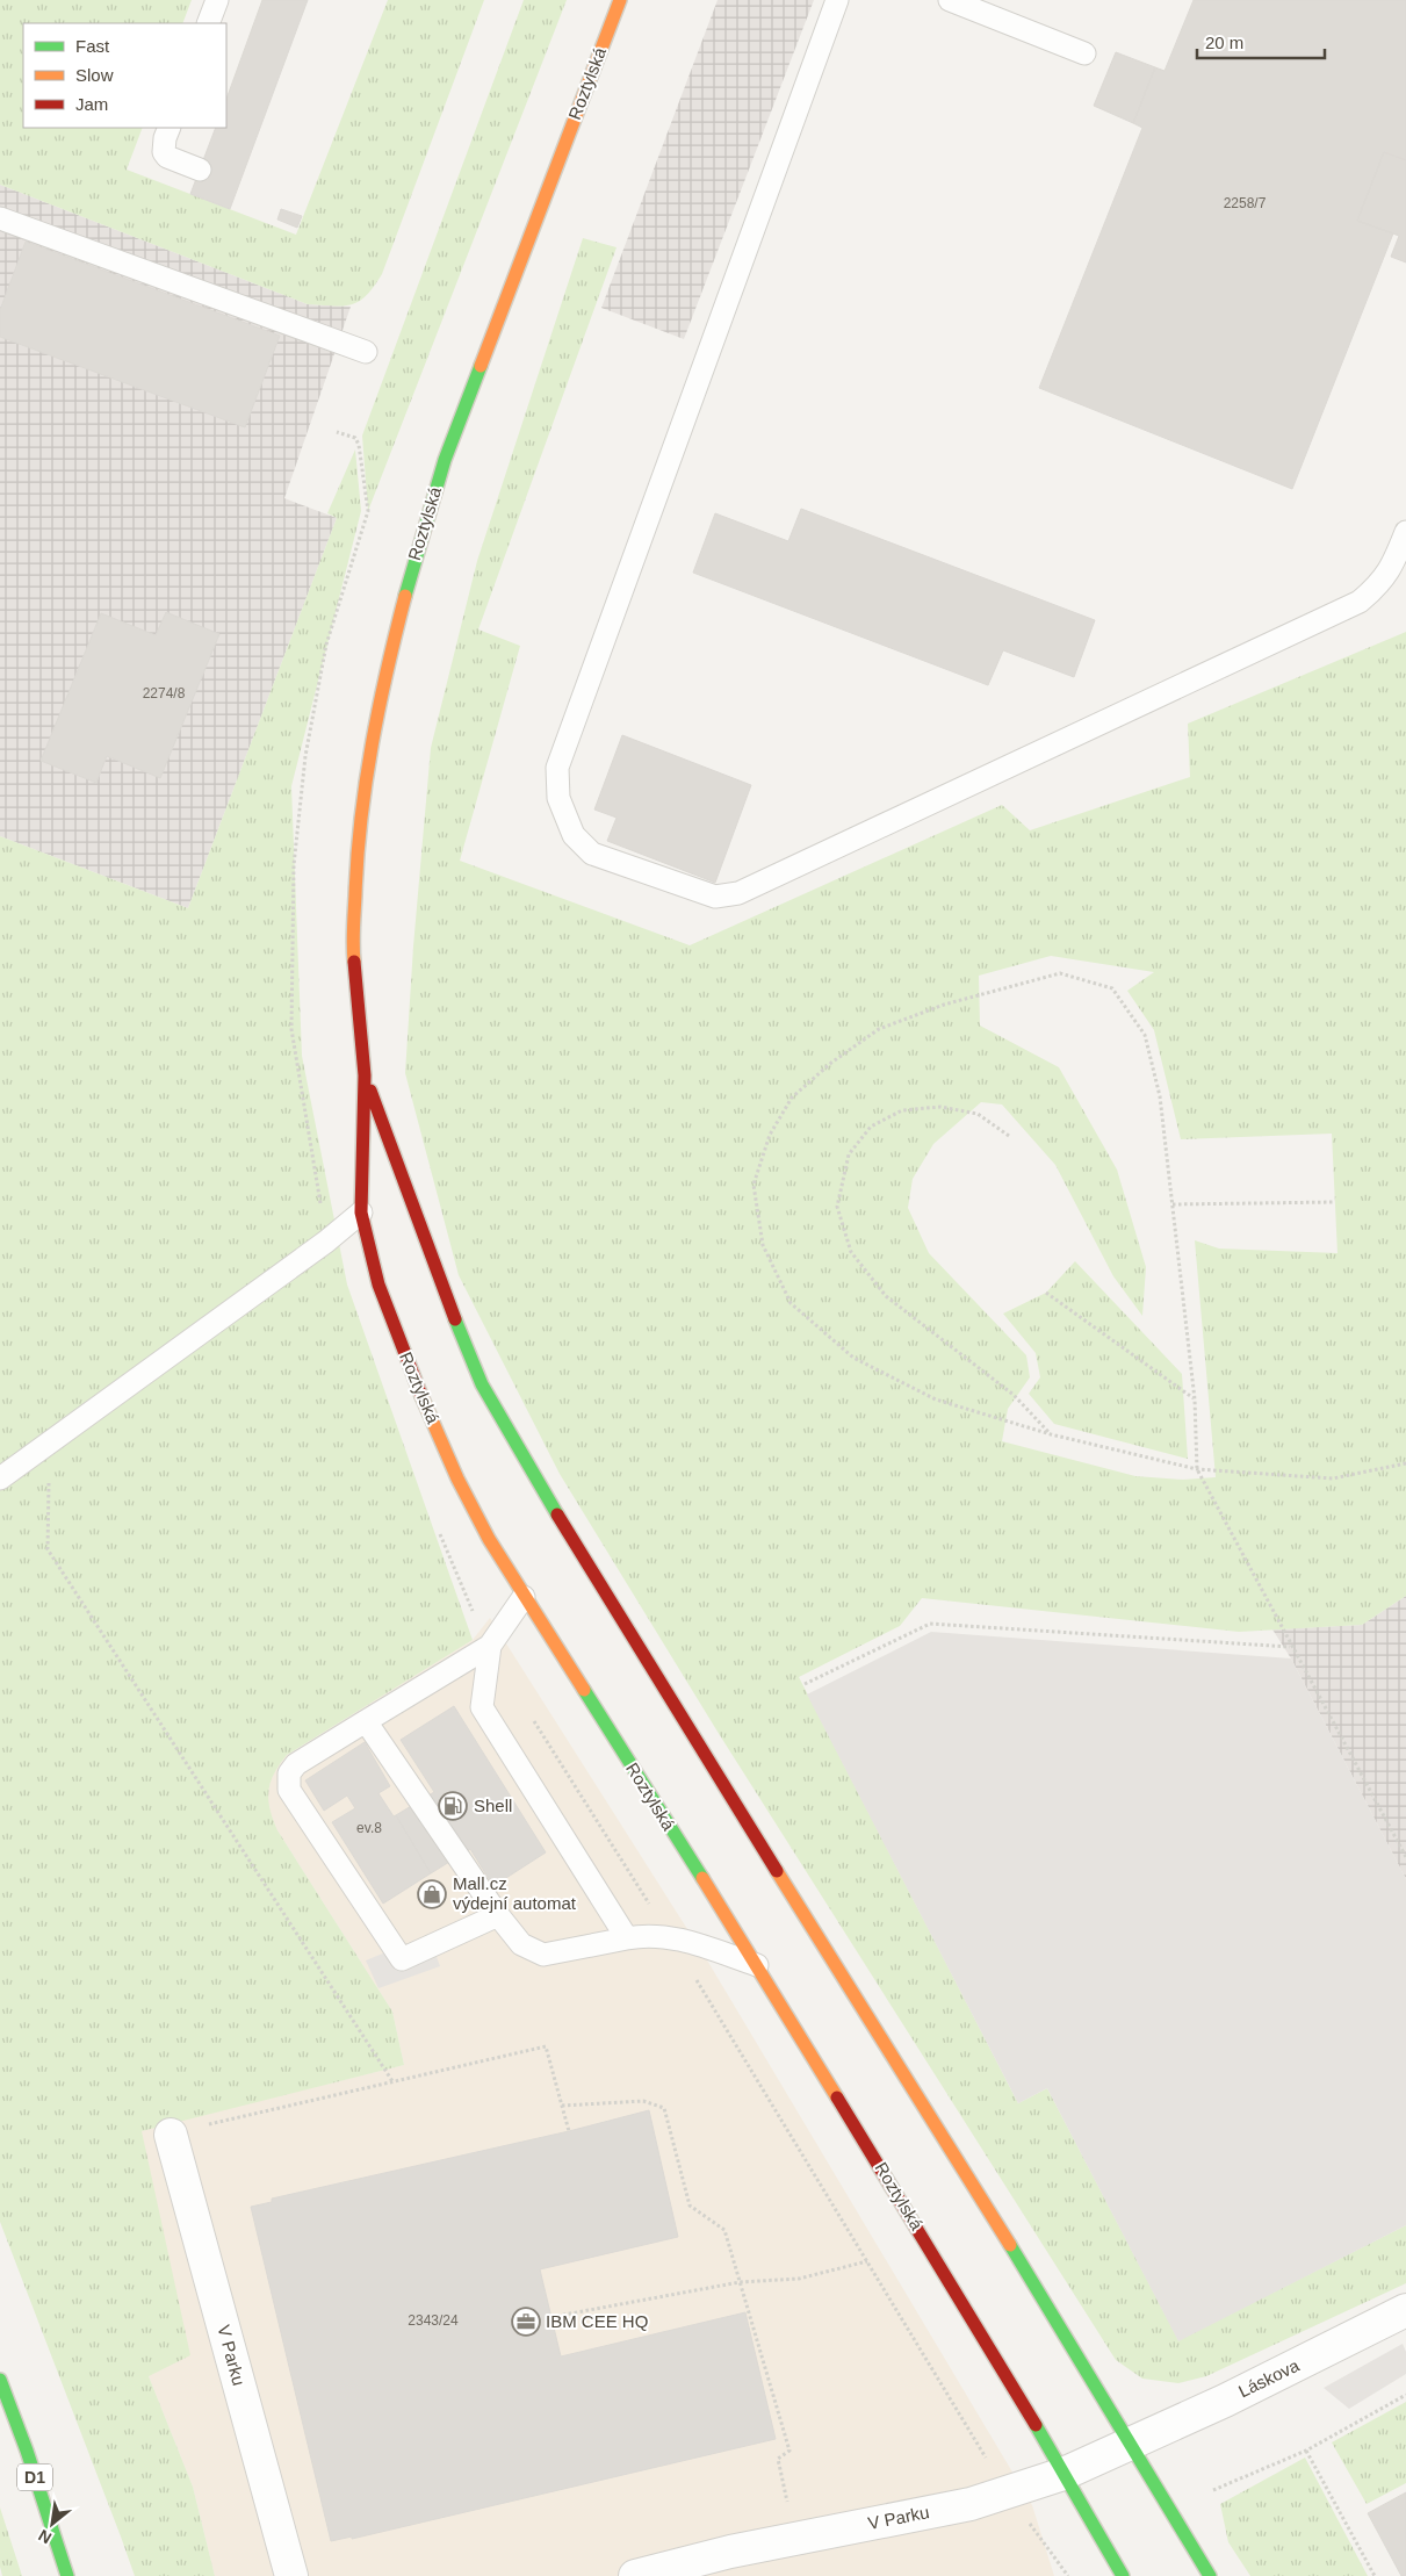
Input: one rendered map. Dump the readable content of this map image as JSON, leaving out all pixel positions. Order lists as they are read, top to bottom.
{
  "streets": {
    "main road": ["Roztylská", "D1"],
    "street": ["V Parku", "Láskova"]
  },
  "crossings": [
    ["Roztylská", "V Parku"],
    ["Roztylská", "Láskova"]
  ],
  "places": {
    "fuel station": ["Shell"],
    "shop": ["Mall.cz výdejní automat"],
    "office": ["IBM CEE HQ"]
  },
  "house_numbers": [
    "2258/7",
    "2274/8",
    "ev.8",
    "2343/24"
  ],
  "legend": ["Fast", "Slow", "Jam"],
  "scale_bar": "20 m",
  "north": "bottom left"
}
